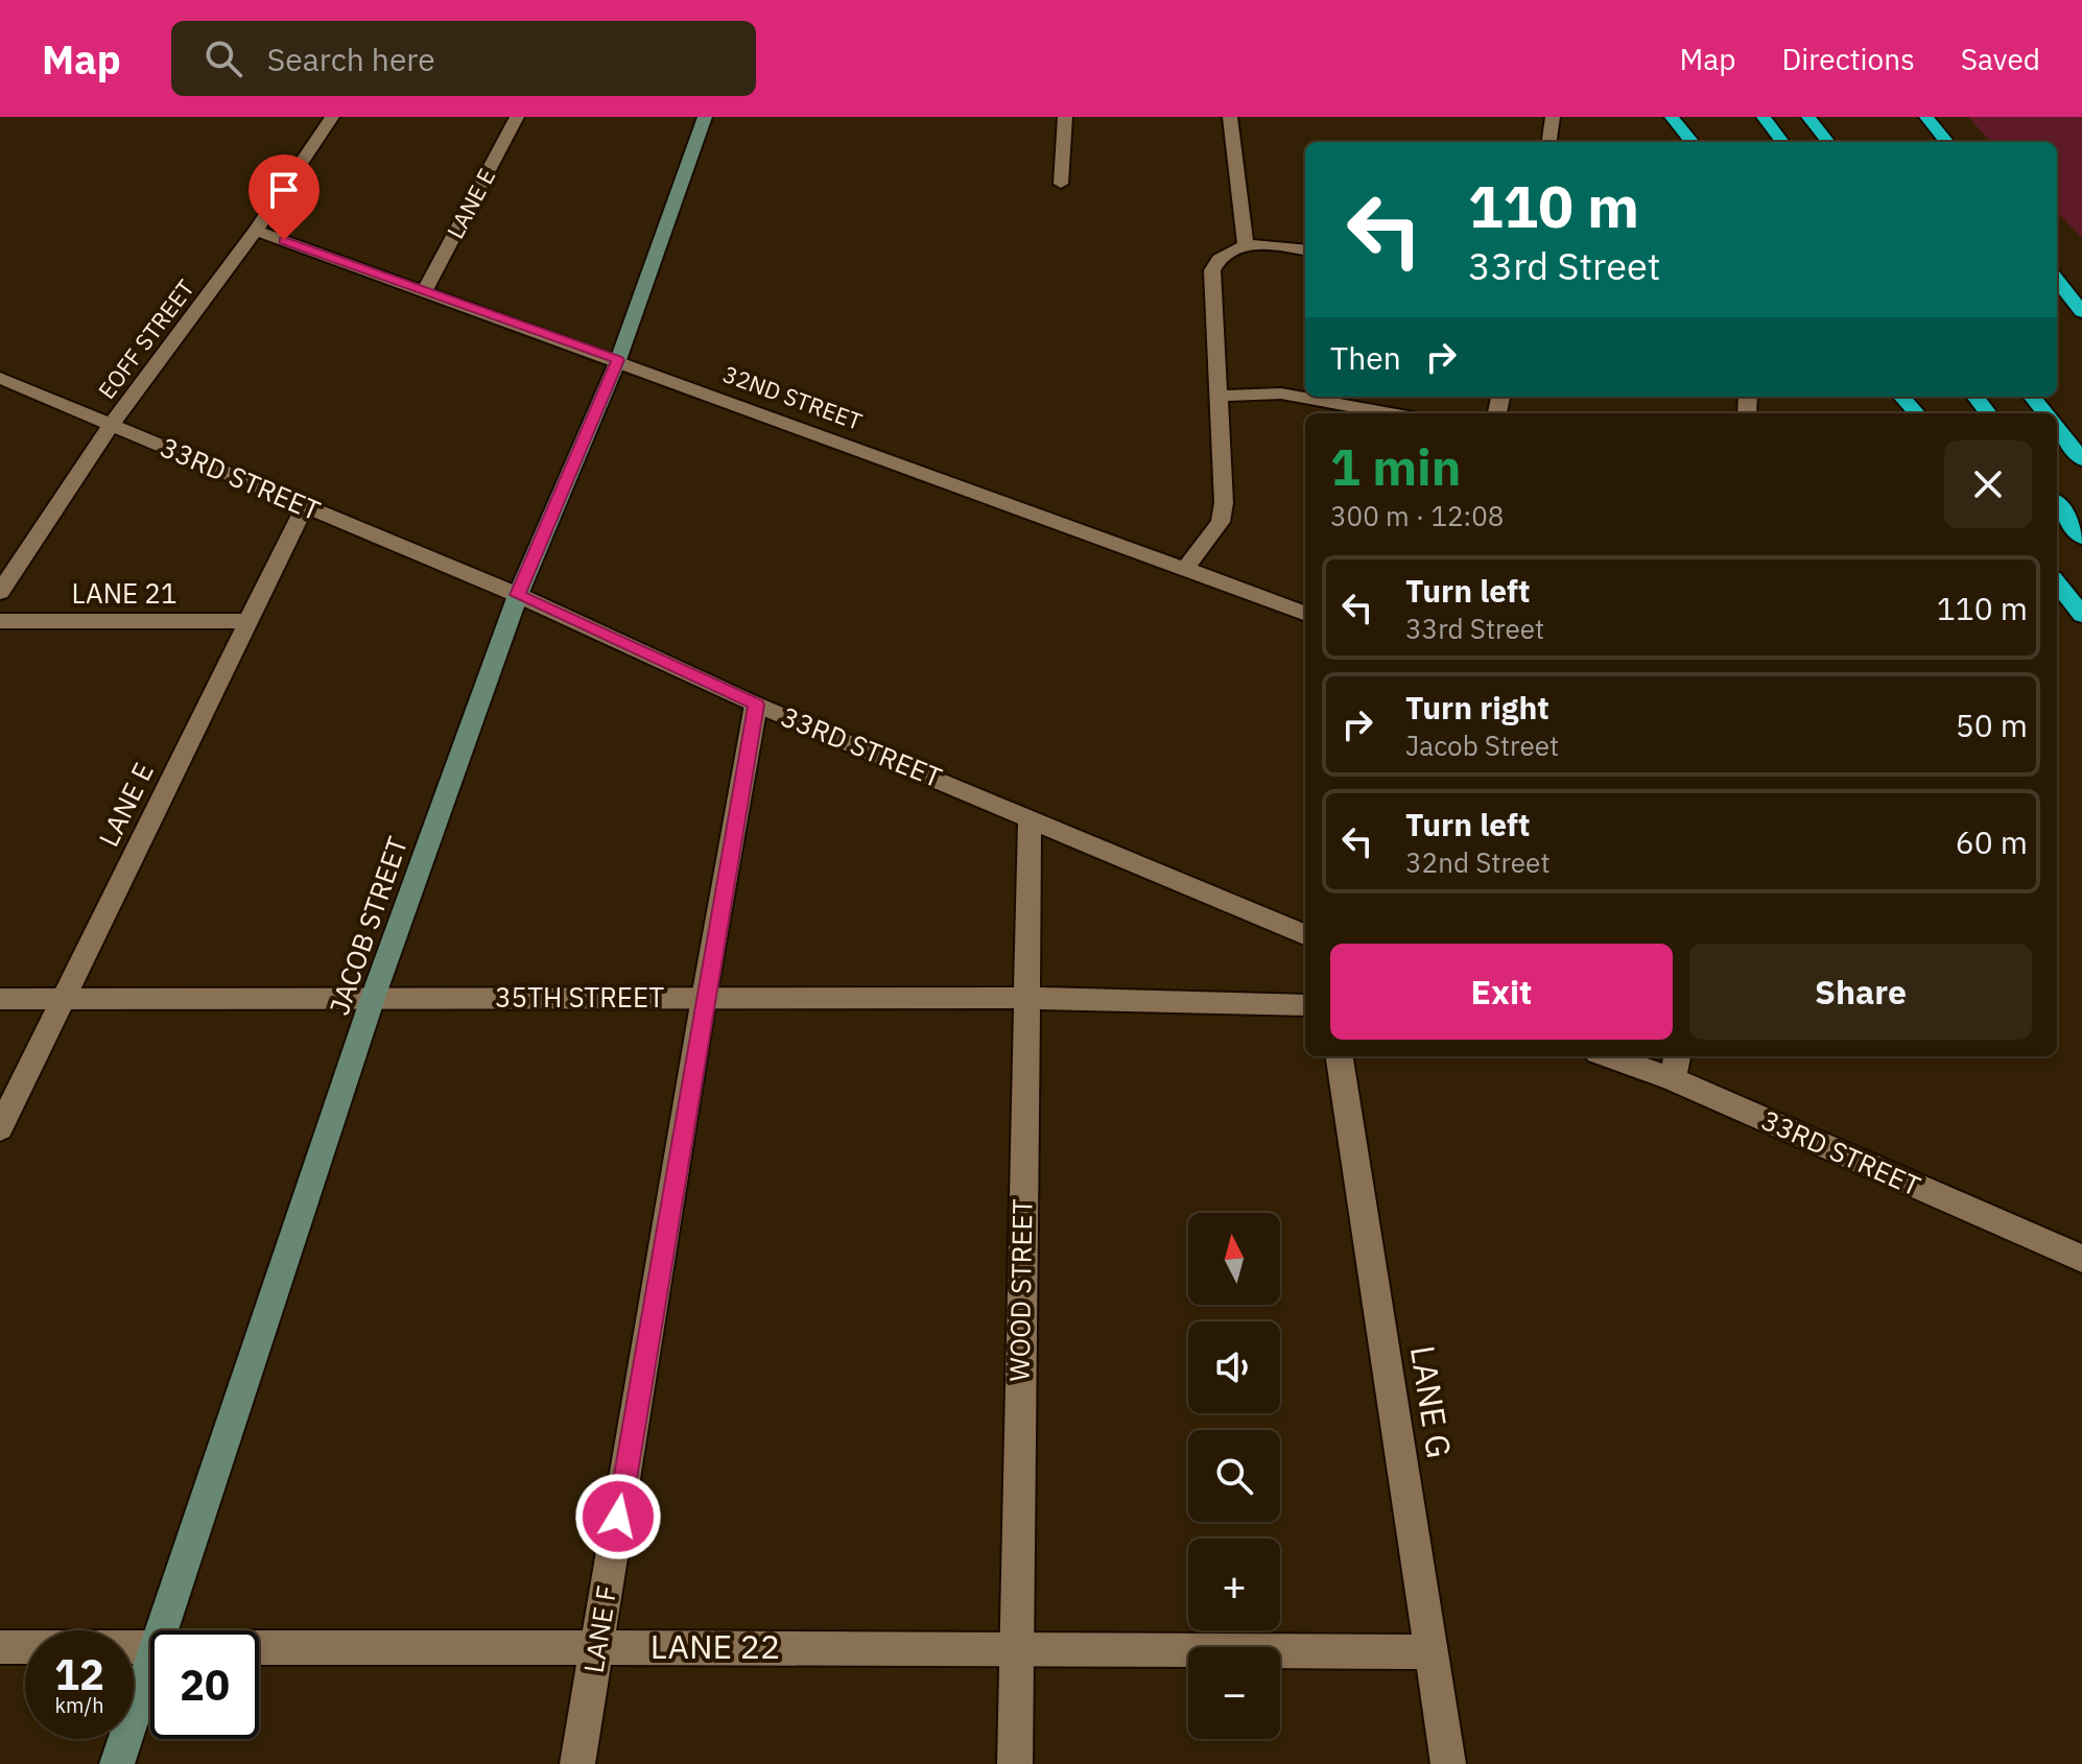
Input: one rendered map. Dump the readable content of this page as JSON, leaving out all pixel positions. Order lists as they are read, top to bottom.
{
  "streets": {
    "street": [
      "LANE E",
      "EOFF STREET",
      "32ND STREET",
      "33RD STREET",
      "LANE 21",
      "JACOB STREET",
      "35TH STREET",
      "WOOD STREET",
      "LANE G",
      "LANE F",
      "LANE 22"
    ]
  },
  "crossings": [
    ["LANE E", "32ND STREET"],
    ["LANE E", "33RD STREET"],
    ["LANE E", "LANE 21"],
    ["LANE E", "35TH STREET"],
    ["EOFF STREET", "32ND STREET"],
    ["EOFF STREET", "33RD STREET"],
    ["32ND STREET", "JACOB STREET"],
    ["33RD STREET", "JACOB STREET"],
    ["33RD STREET", "WOOD STREET"],
    ["33RD STREET", "LANE F"],
    ["JACOB STREET", "35TH STREET"],
    ["35TH STREET", "WOOD STREET"],
    ["35TH STREET", "LANE F"],
    ["WOOD STREET", "LANE 22"],
    ["LANE G", "LANE 22"],
    ["LANE F", "LANE 22"]
  ],
  "north": "top",
  "page": {
    "header": "Map",
    "search": "Search here",
    "nav": ["Map", "Directions", "Saved"],
    "turn": ["110 m", "33rd Street"],
    "then": "Then",
    "heading": ["1 min", "300 m · 12:08"],
    "list": [
      {
        "name": "Turn left",
        "note": "33rd Street",
        "value": "110 m"
      },
      {
        "name": "Turn right",
        "note": "Jacob Street",
        "value": "50 m"
      },
      {
        "name": "Turn left",
        "note": "32nd Street",
        "value": "60 m"
      }
    ],
    "buttons": ["Exit", "Share"],
    "map_buttons": ["+", "−"],
    "speed": "12 km/h",
    "limit": "20"
  }
}
